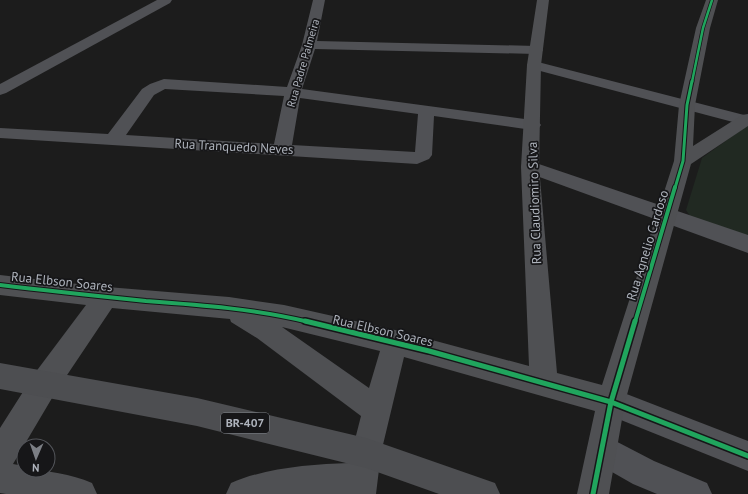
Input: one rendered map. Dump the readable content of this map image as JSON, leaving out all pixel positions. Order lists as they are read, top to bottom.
{
  "streets": {
    "main road": ["BR-407"],
    "street": [
      "Rua Padre Palmeira",
      "Rua Tranquedo Neves",
      "Rua Claudiomiro Silva",
      "Rua Agnelio Cardoso",
      "Rua Elbson Soares"
    ]
  },
  "crossings": [
    ["Rua Padre Palmeira", "Rua Tranquedo Neves"],
    ["Rua Claudiomiro Silva", "Rua Elbson Soares"],
    ["Rua Agnelio Cardoso", "Rua Elbson Soares"]
  ],
  "north": "bottom"
}
